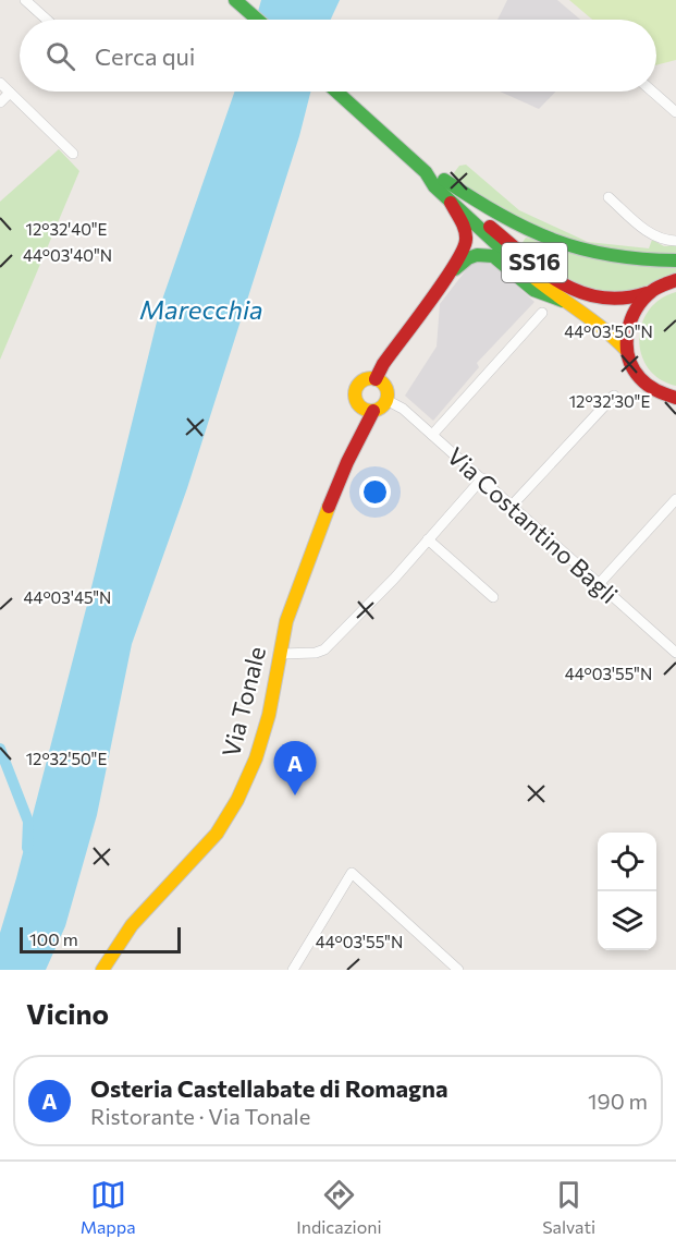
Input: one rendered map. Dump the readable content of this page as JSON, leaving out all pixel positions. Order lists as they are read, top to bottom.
{
  "streets": {
    "main road": ["SS16", "Via Tonale"],
    "street": ["Via Costantino Bagli"]
  },
  "crossings": [
    ["Via Costantino Bagli", "Via Tonale"]
  ],
  "water": ["Marecchia"],
  "scale_bar": "100 m",
  "page": {
    "search": "Cerca qui",
    "pins": "A",
    "scale": "100 m",
    "heading": "Vicino",
    "list": [
      {
        "mark": "A",
        "name": "Osteria Castellabate di Romagna",
        "note": "Ristorante · Via Tonale",
        "value": "190 m"
      }
    ],
    "nav": ["Mappa", "Indicazioni", "Salvati"]
  },
  "coordinates": [
    "12°32'40\"E",
    "44°03'40\"N",
    "44°03'50\"N",
    "12°32'30\"E",
    "44°03'45\"N",
    "44°03'55\"N",
    "12°32'50\"E"
  ]
}
